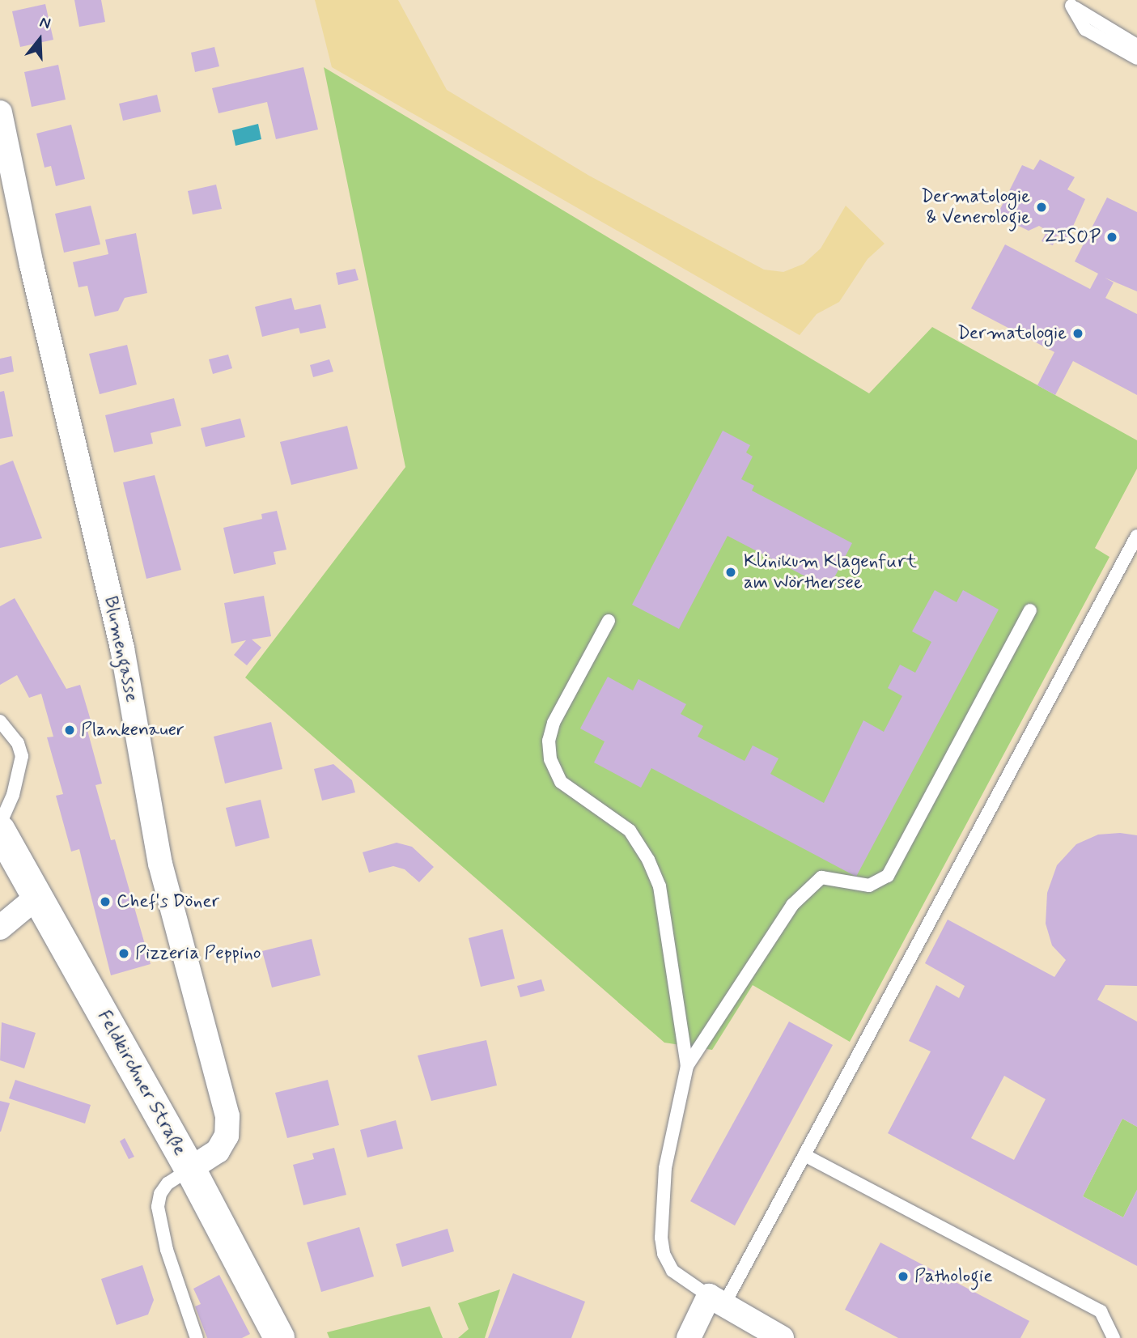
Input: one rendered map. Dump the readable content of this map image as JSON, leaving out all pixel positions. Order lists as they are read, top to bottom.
{
  "streets": {
    "main road": ["Feldkirchner Straße"],
    "street": ["Blumengasse"]
  },
  "crossings": [
    ["Blumengasse", "Feldkirchner Straße"]
  ],
  "places": [
    "Dermatologie & Venerologie",
    "ZISOP",
    "Dermatologie",
    "Klinikum Klagenfurt am Wörthersee",
    "Plankenauer",
    "Chef's Döner",
    "Pizzeria Peppino",
    "Pathologie"
  ],
  "north": "top"
}
